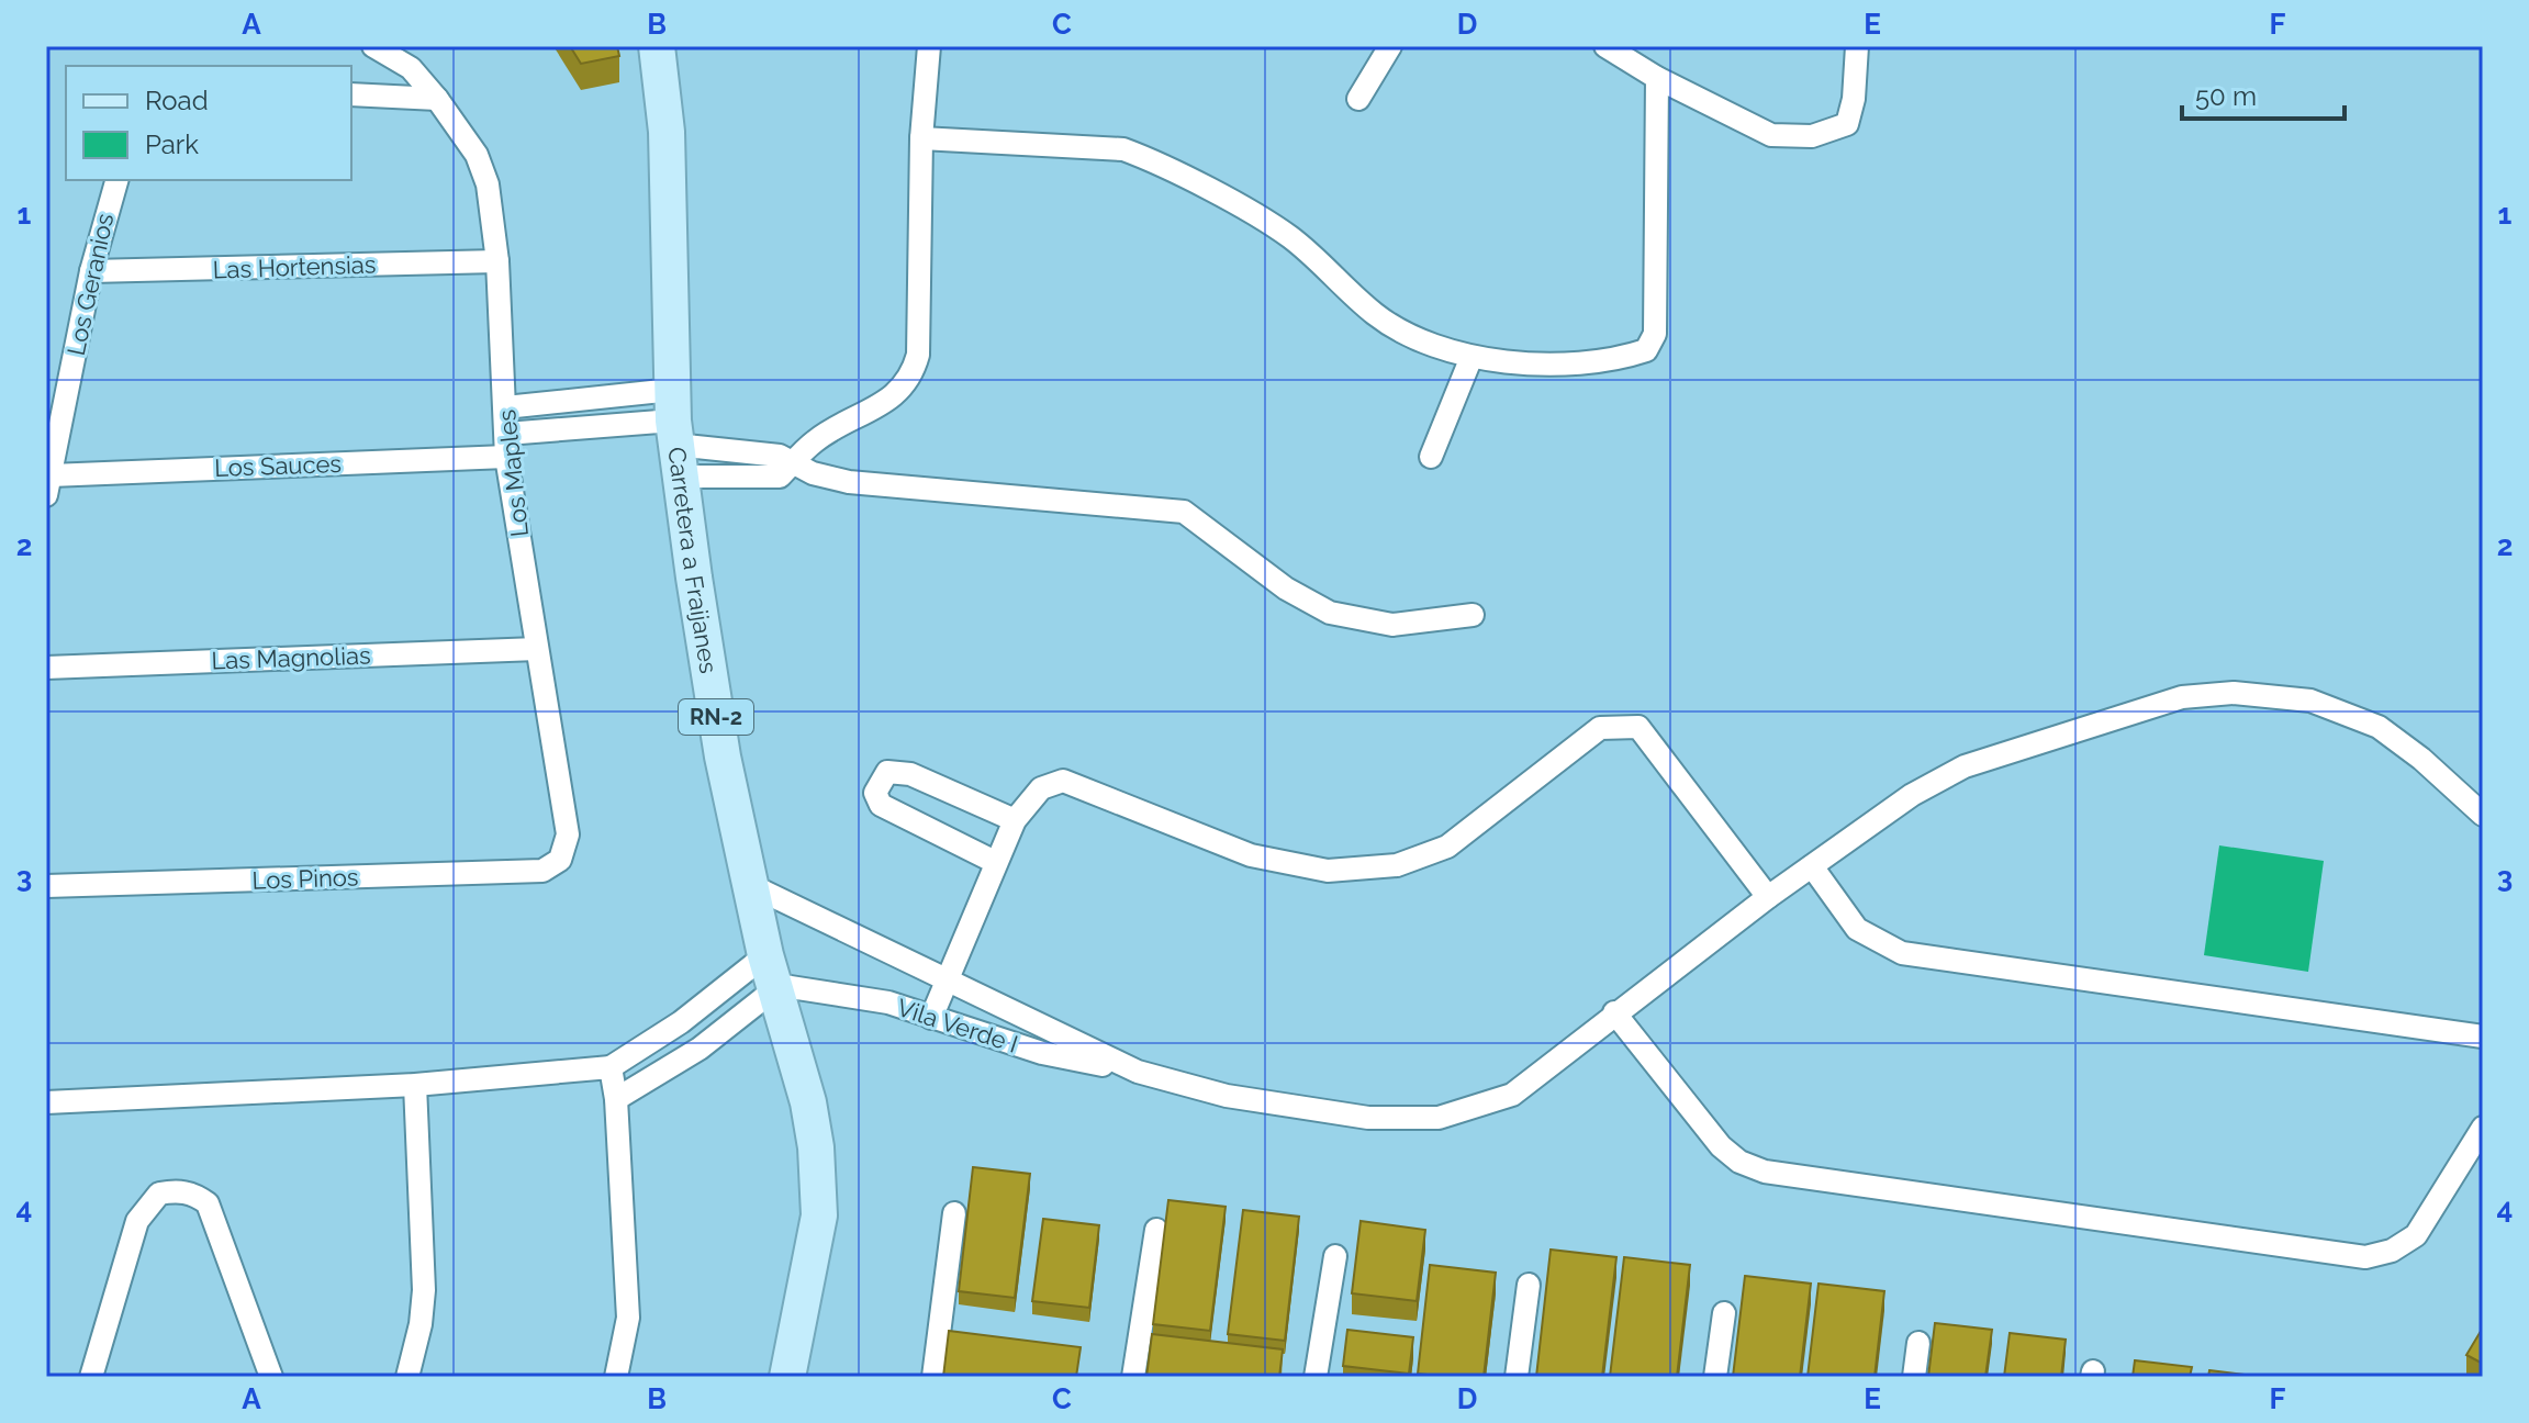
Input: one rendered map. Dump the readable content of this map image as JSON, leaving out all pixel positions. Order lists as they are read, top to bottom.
{
  "streets": {
    "main road": ["Carretera a Fraijanes", "RN-2"],
    "street": [
      "Las Hortensias",
      "Los Geranios",
      "Los Sauces",
      "Los Maples",
      "Las Magnolias",
      "Los Pinos",
      "Vila Verde I"
    ]
  },
  "crossings": [
    ["Las Hortensias", "Los Geranios"],
    ["Las Hortensias", "Los Maples"],
    ["Los Geranios", "Los Sauces"],
    ["Los Sauces", "Los Maples"],
    ["Los Sauces", "Carretera a Fraijanes"],
    ["Los Maples", "Las Magnolias"],
    ["Los Maples", "Los Pinos"],
    ["Carretera a Fraijanes", "Vila Verde I"]
  ],
  "legend": ["Road", "Park"],
  "scale_bar": "50 m",
  "grid": {
    "columns": [
      "A",
      "B",
      "C",
      "D",
      "E",
      "F"
    ],
    "rows": [
      "1",
      "2",
      "3",
      "4"
    ]
  }
}
